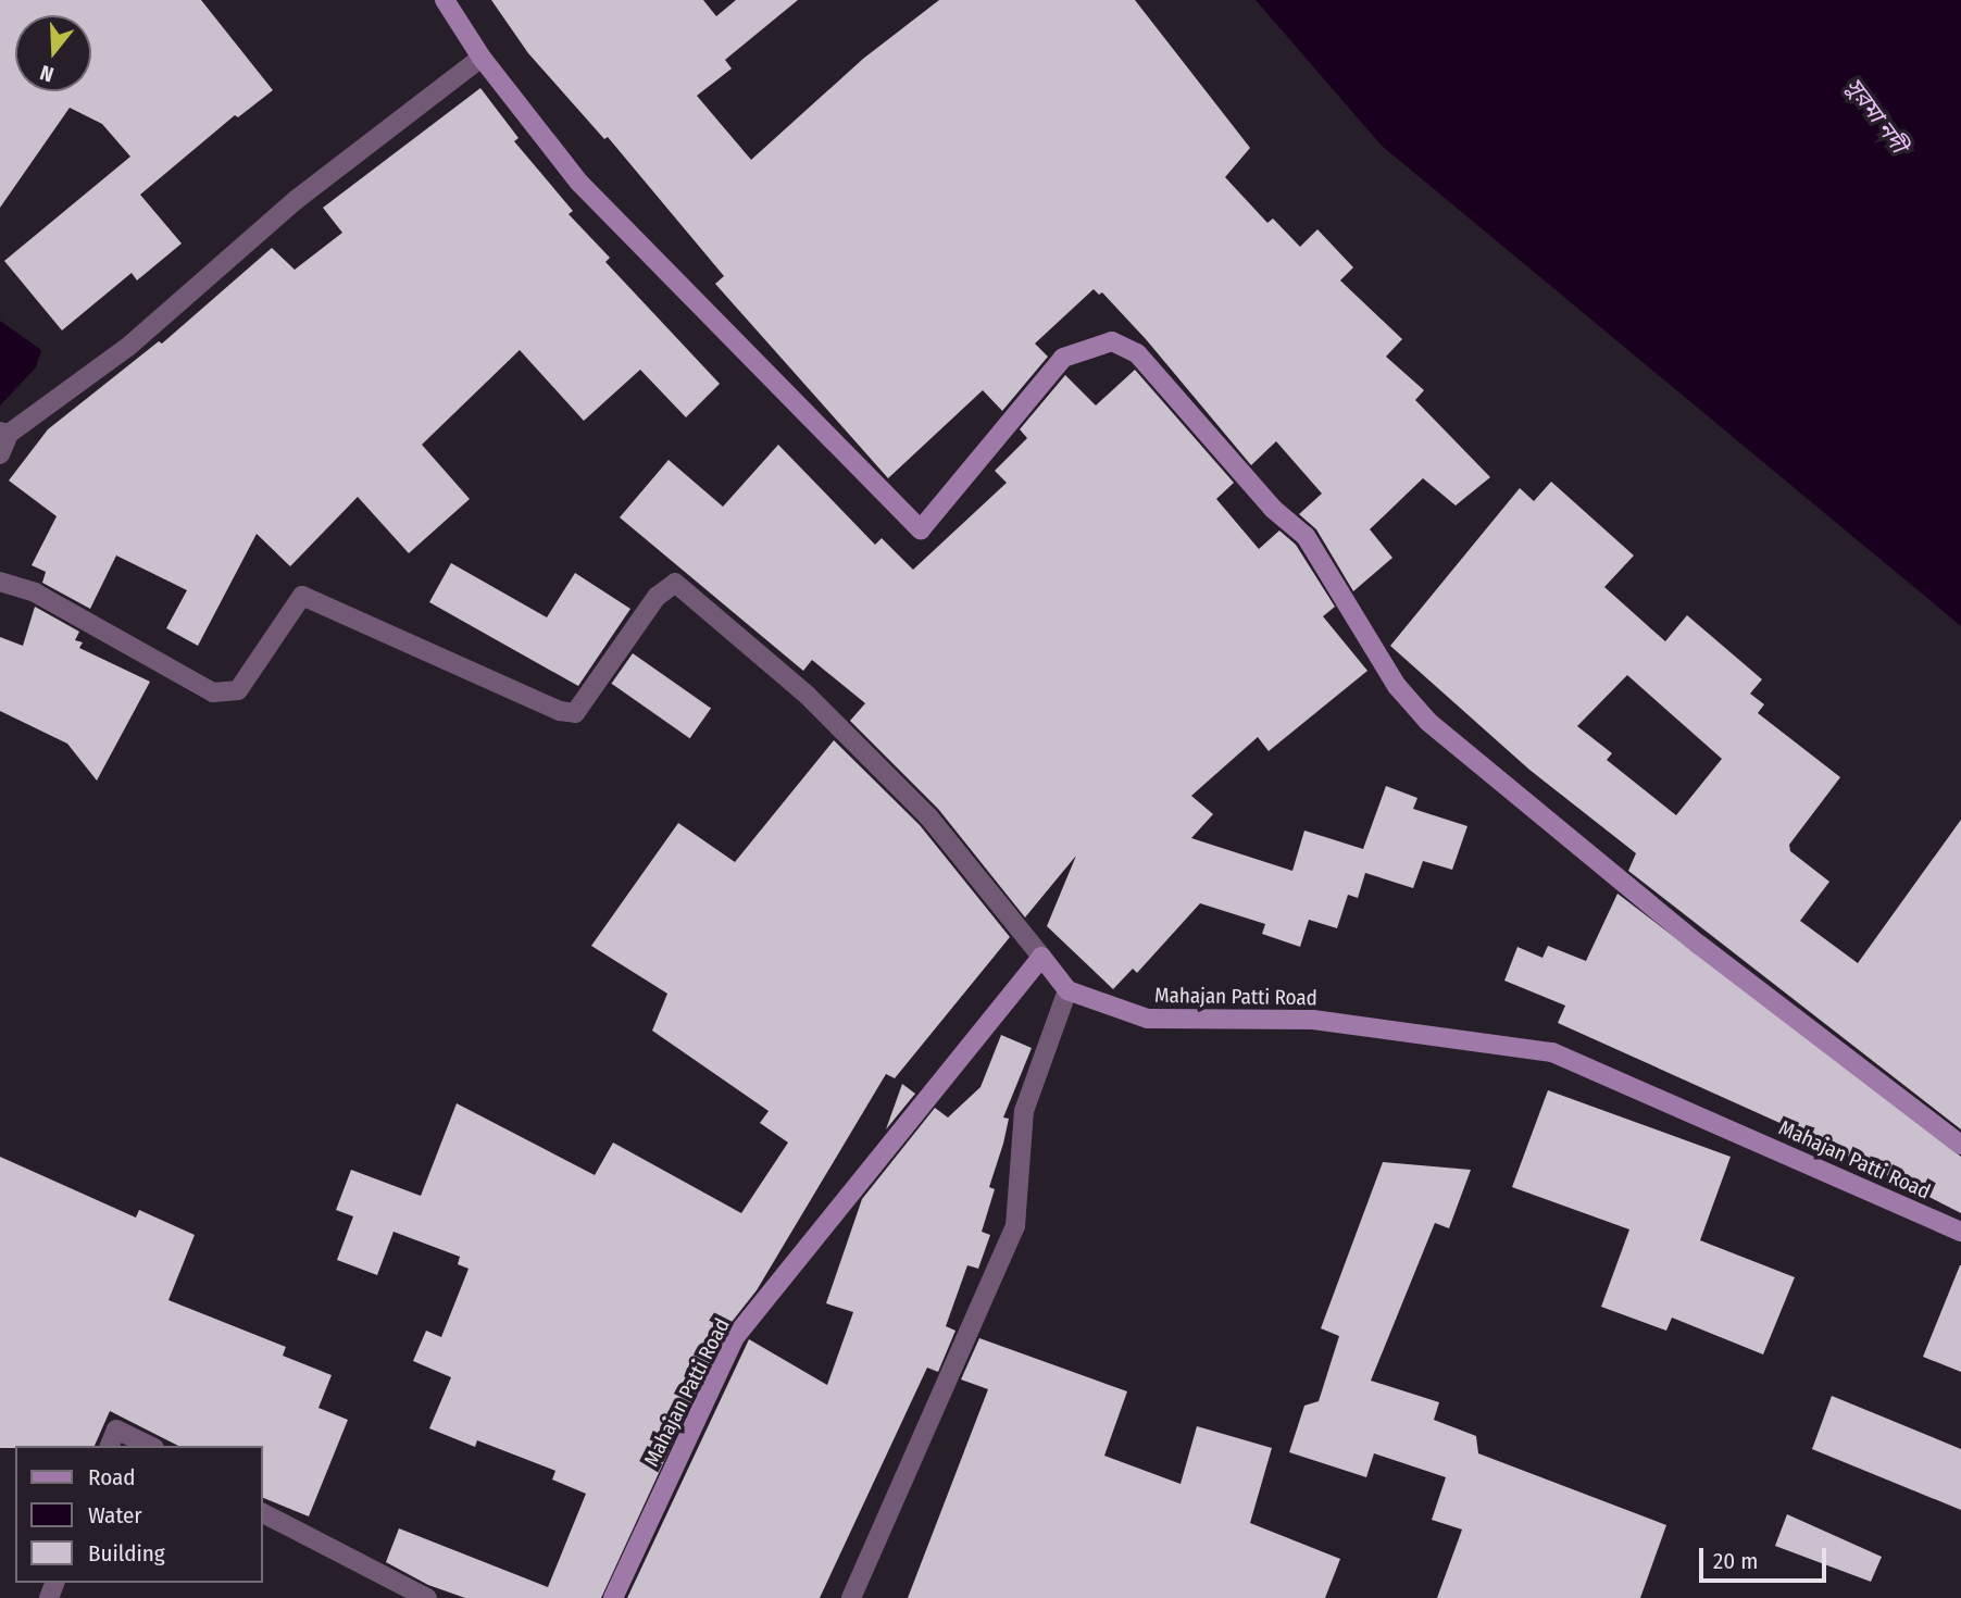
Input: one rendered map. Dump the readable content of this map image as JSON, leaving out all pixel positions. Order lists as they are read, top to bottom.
{
  "streets": {
    "street": ["Mahajan Patti Road"]
  },
  "water": ["সুরমা নদী"],
  "legend": ["Road", "Water", "Building"],
  "scale_bar": "20 m",
  "north": "bottom"
}
